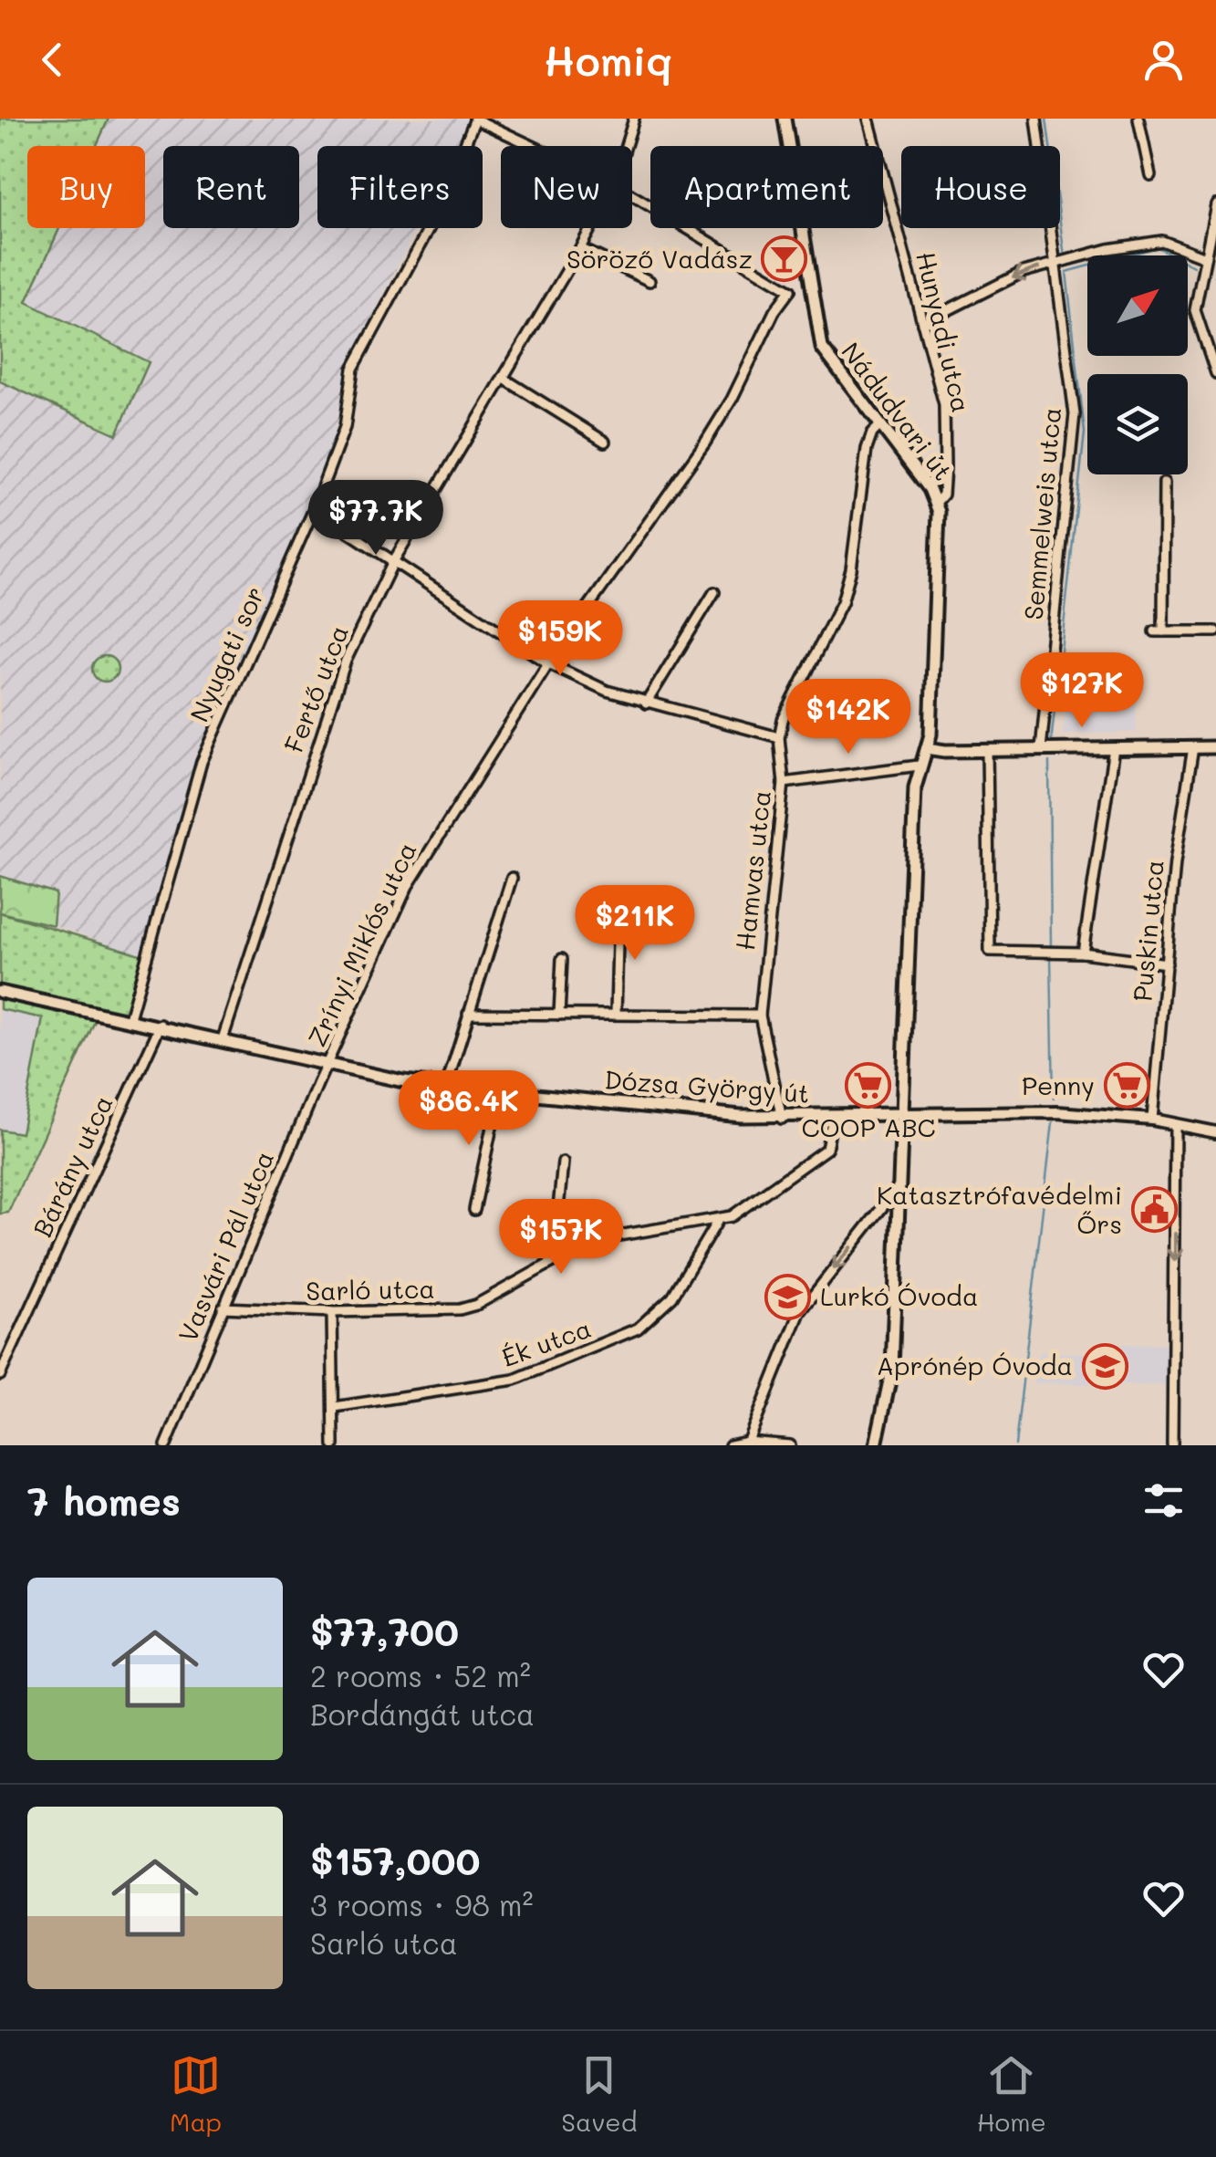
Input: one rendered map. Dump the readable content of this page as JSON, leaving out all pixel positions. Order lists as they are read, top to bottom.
{
  "streets": {
    "main road": ["Nádudvari út", "Dózsa György út"],
    "street": [
      "Hunyadi utca",
      "Semmelweis utca",
      "Nyugati sor",
      "Fertő utca",
      "Hamvas utca",
      "Puskin utca",
      "Zrínyi Miklós utca",
      "Bárány utca",
      "Vasvári Pál utca",
      "Sarló utca",
      "Ék utca"
    ]
  },
  "crossings": [
    ["Hunyadi utca", "Nádudvari út"],
    ["Nádudvari út", "Hamvas utca"],
    ["Nádudvari út", "Dózsa György út"],
    ["Nyugati sor", "Dózsa György út"],
    ["Fertő utca", "Dózsa György út"],
    ["Hamvas utca", "Dózsa György út"],
    ["Puskin utca", "Dózsa György út"],
    ["Zrínyi Miklós utca", "Dózsa György út"],
    ["Zrínyi Miklós utca", "Vasvári Pál utca"],
    ["Dózsa György út", "Bárány utca"],
    ["Dózsa György út", "Vasvári Pál utca"],
    ["Dózsa György út", "Sarló utca"],
    ["Vasvári Pál utca", "Sarló utca"],
    ["Sarló utca", "Ék utca"]
  ],
  "places": {
    "bar": ["Söröző Vadász"],
    "supermarket": ["COOP ABC", "Penny"],
    "public building": ["Katasztrófavédelmi Őrs"],
    "school or university": ["Lurkó Óvoda", "Aprónép Óvoda"]
  },
  "north": "top right",
  "page": {
    "header": "Homiq",
    "chip": [
      "Buy",
      "Rent",
      "Filters",
      "New",
      "Apartment",
      "House"
    ],
    "price": [
      "$77.7K",
      "$159K",
      "$127K",
      "$142K",
      "$211K",
      "$86.4K",
      "$157K"
    ],
    "heading": "7 homes",
    "list": [
      {
        "name": "$77,700",
        "note": "2 rooms · 52 m² · Bordángát utca"
      },
      {
        "name": "$157,000",
        "note": "3 rooms · 98 m² · Sarló utca"
      }
    ],
    "tabs": ["Map", "Saved", "Home"]
  }
}
